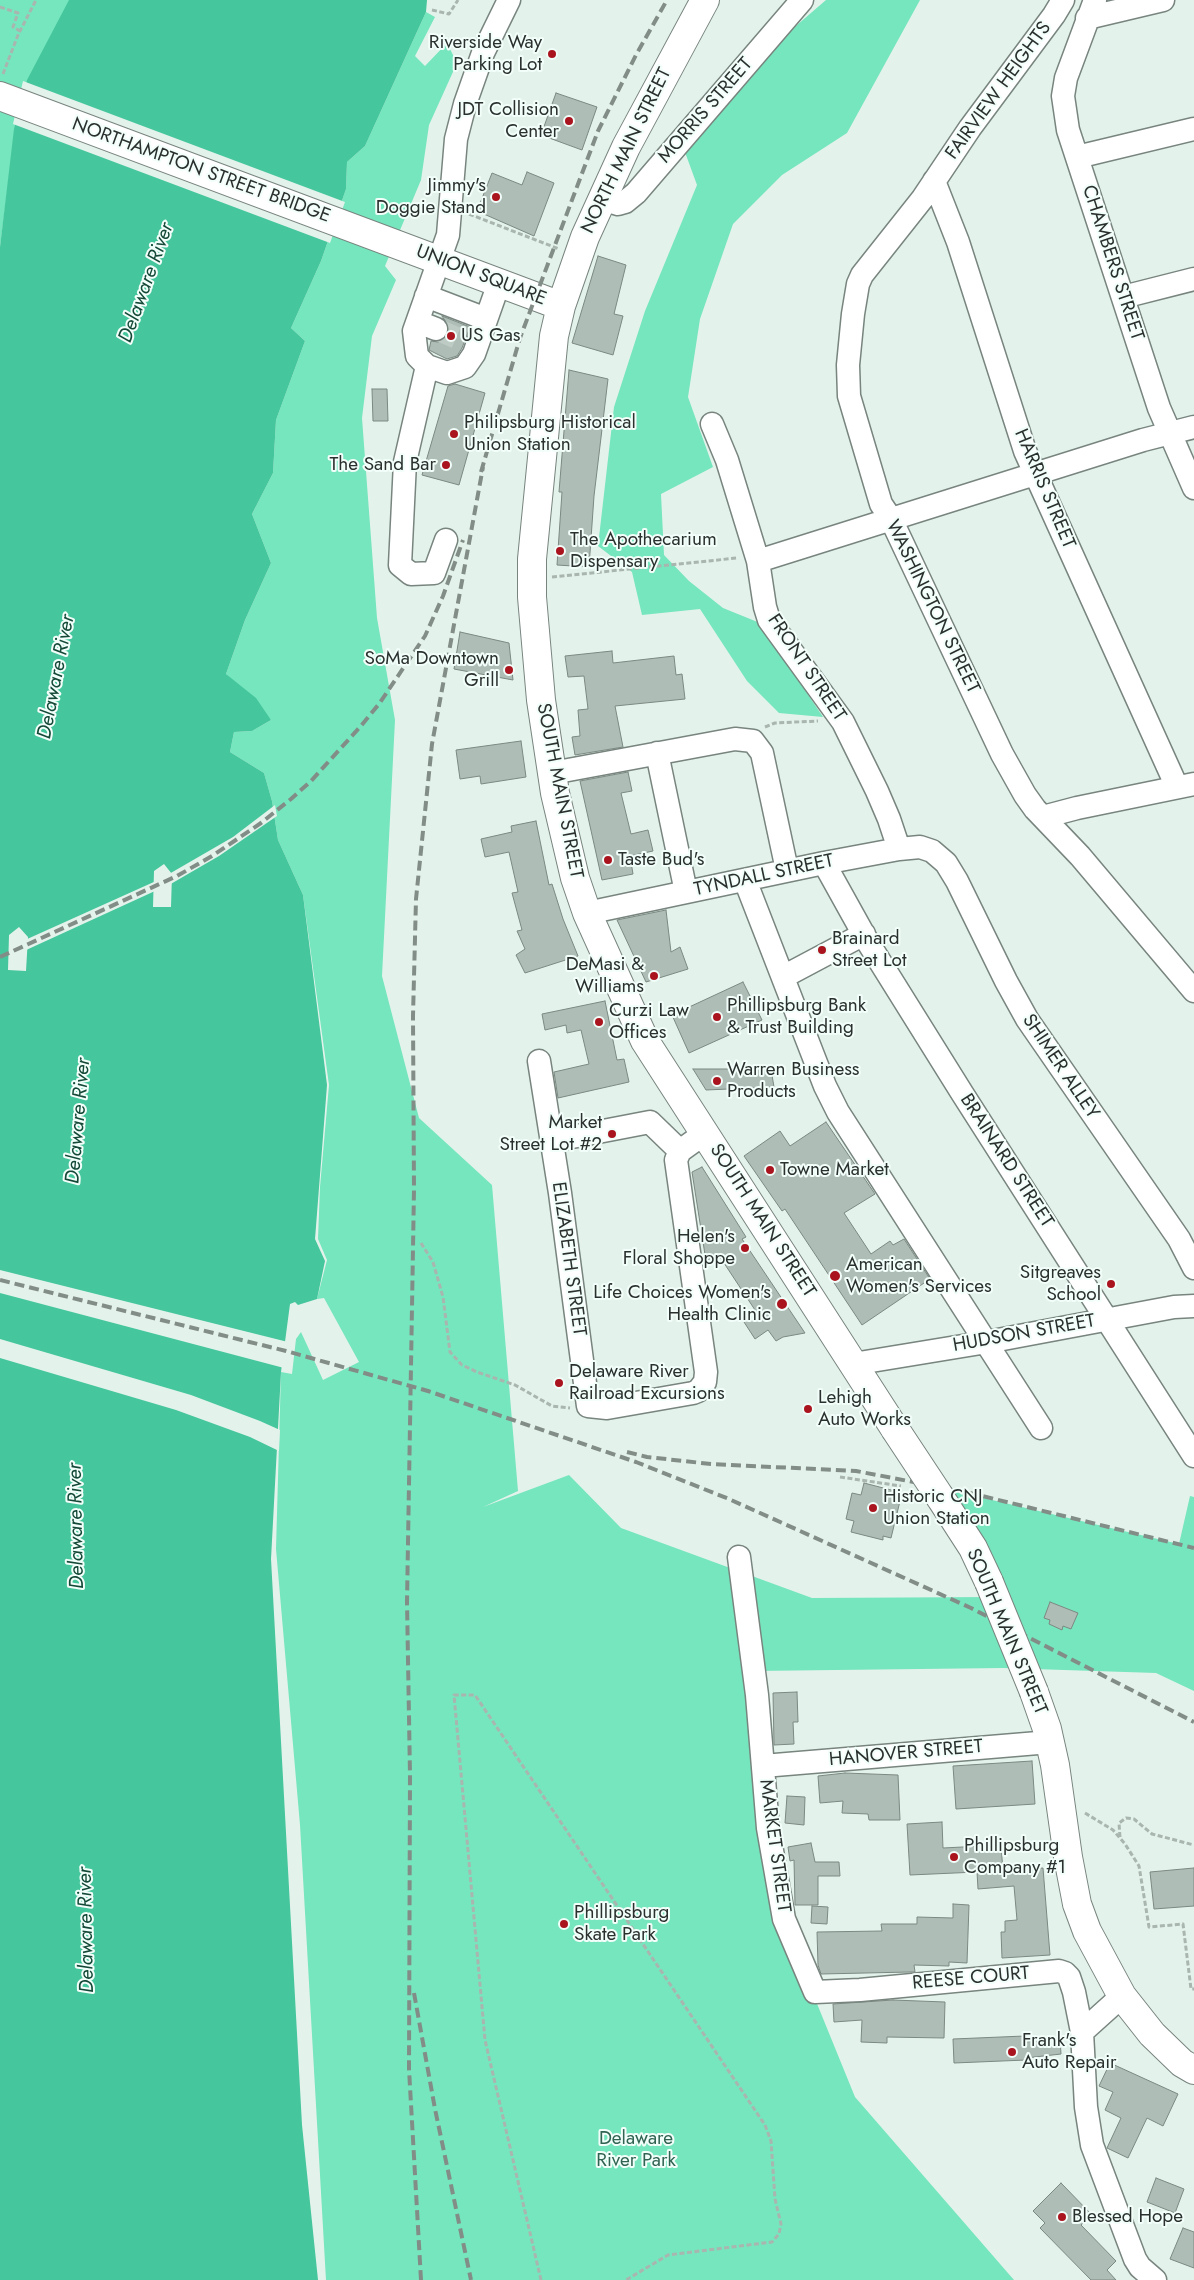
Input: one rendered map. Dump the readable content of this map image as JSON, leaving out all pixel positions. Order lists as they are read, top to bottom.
{
  "streets": {
    "main road": [
      "NORTH MAIN STREET",
      "NORTHAMPTON STREET BRIDGE",
      "UNION SQUARE",
      "SOUTH MAIN STREET"
    ],
    "street": [
      "FAIRVIEW HEIGHTS",
      "MORRIS STREET",
      "CHAMBERS STREET",
      "HARRIS STREET",
      "WASHINGTON STREET",
      "FRONT STREET",
      "TYNDALL STREET",
      "SHIMER ALLEY",
      "BRAINARD STREET",
      "ELIZABETH STREET",
      "HUDSON STREET",
      "HANOVER STREET",
      "MARKET STREET",
      "REESE COURT"
    ]
  },
  "crossings": [
    ["FAIRVIEW HEIGHTS", "HARRIS STREET"],
    ["FAIRVIEW HEIGHTS", "WASHINGTON STREET"],
    ["MORRIS STREET", "NORTH MAIN STREET"],
    ["NORTH MAIN STREET", "UNION SQUARE"],
    ["NORTH MAIN STREET", "SOUTH MAIN STREET"],
    ["NORTHAMPTON STREET BRIDGE", "UNION SQUARE"],
    ["UNION SQUARE", "SOUTH MAIN STREET"],
    ["HARRIS STREET", "WASHINGTON STREET"],
    ["FRONT STREET", "TYNDALL STREET"],
    ["SOUTH MAIN STREET", "TYNDALL STREET"],
    ["SOUTH MAIN STREET", "HUDSON STREET"],
    ["SOUTH MAIN STREET", "HANOVER STREET"],
    ["TYNDALL STREET", "SHIMER ALLEY"],
    ["TYNDALL STREET", "BRAINARD STREET"],
    ["BRAINARD STREET", "HUDSON STREET"],
    ["HANOVER STREET", "MARKET STREET"],
    ["MARKET STREET", "REESE COURT"]
  ],
  "water": ["Delaware River"],
  "parks": ["Delaware River Park"],
  "places": [
    "Riverside Way Parking Lot",
    "JDT Collision Center",
    "Jimmy's Doggie Stand",
    "US Gas",
    "Philipsburg Historical Union Station",
    "The Sand Bar",
    "The Apothecarium Dispensary",
    "SoMa Downtown Grill",
    "Taste Bud's",
    "Brainard Street Lot",
    "DeMasi & Williams",
    "Phillipsburg Bank & Trust Building",
    "Curzi Law Offices",
    "Warren Business Products",
    "Market Street Lot #2",
    "Towne Market",
    "Helen's Floral Shoppe",
    "American Women's Services",
    "Sitgreaves School",
    "Life Choices Women's Health Clinic",
    "Delaware River Railroad Excursions",
    "Lehigh Auto Works",
    "Historic CNJ Union Station",
    "Phillipsburg Company #1",
    "Phillipsburg Skate Park",
    "Frank's Auto Repair",
    "Blessed Hope"
  ]
}
